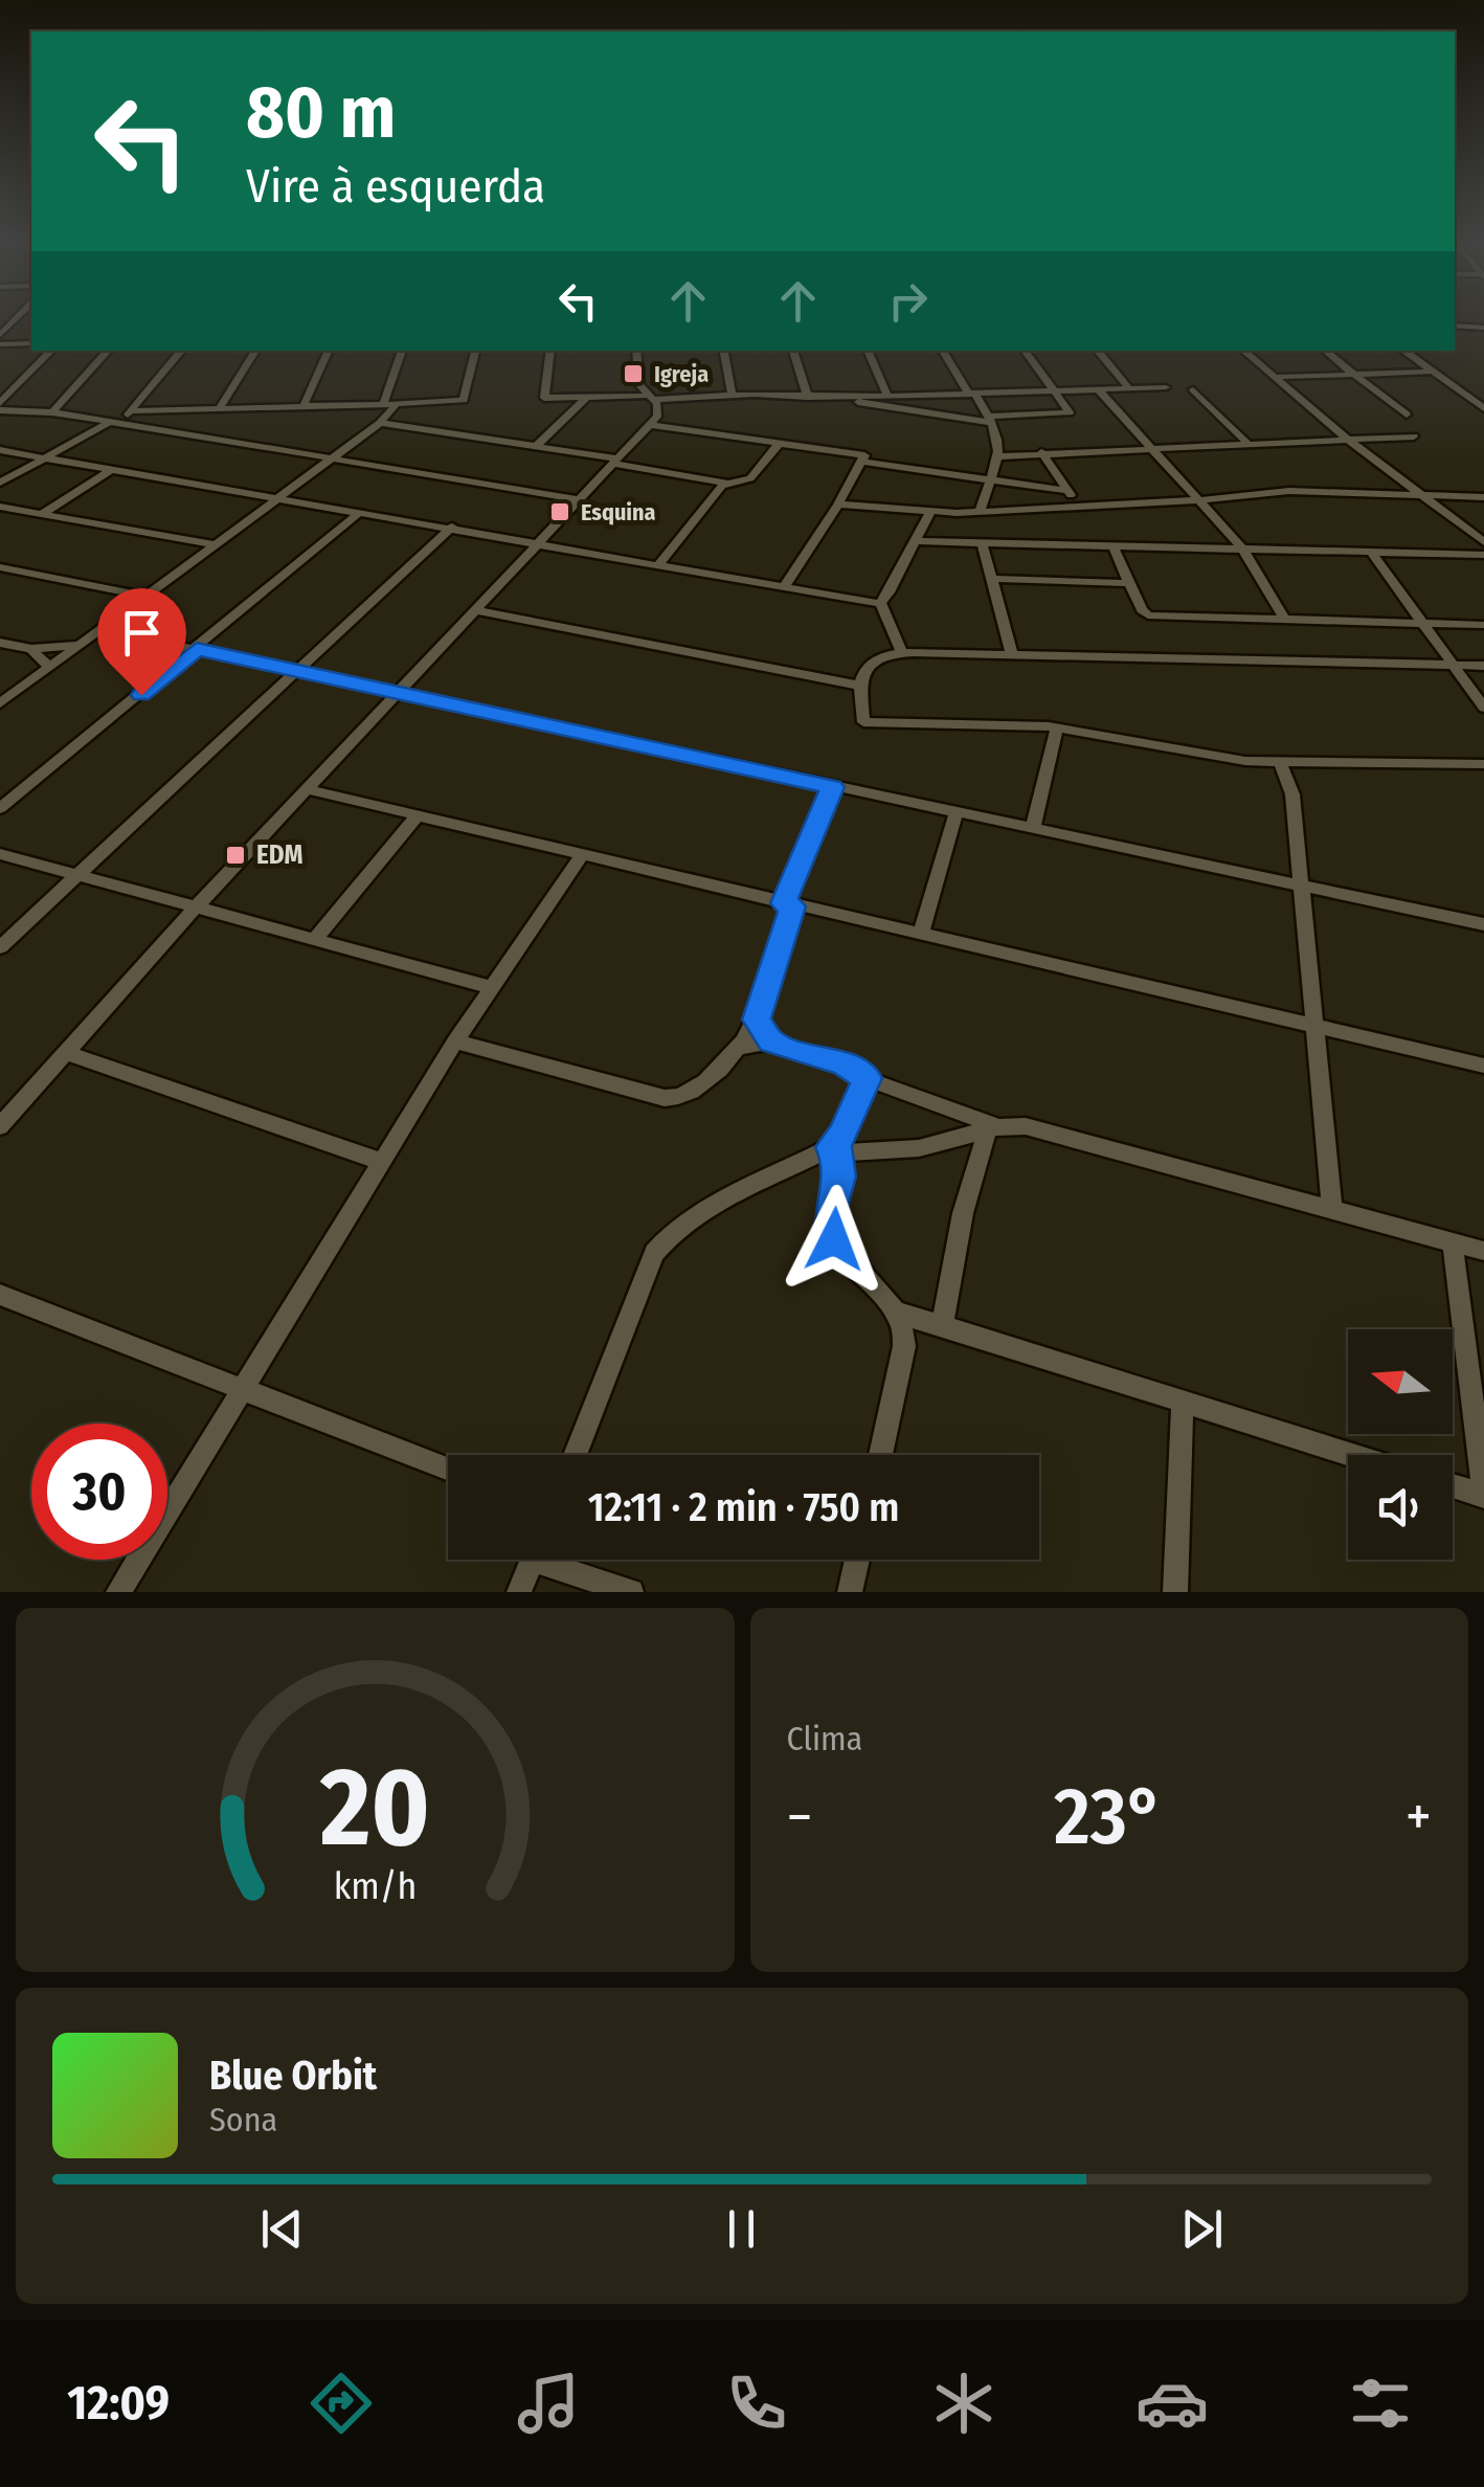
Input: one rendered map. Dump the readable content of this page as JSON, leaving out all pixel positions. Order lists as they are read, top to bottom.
{
  "places": {
    "transit": ["Igreja", "Esquina", "EDM"]
  },
  "north": "left",
  "page": {
    "turn": ["80 m", "Vire à esquerda"],
    "limit": "30",
    "trip": "12:11 · 2 min · 750 m",
    "tile": "Clima",
    "heat": ["−", "23°", "+"],
    "song": ["Blue Orbit", "Sona"],
    "tabs": "12:09",
    "gauge": ["20", "km/h"]
  }
}
